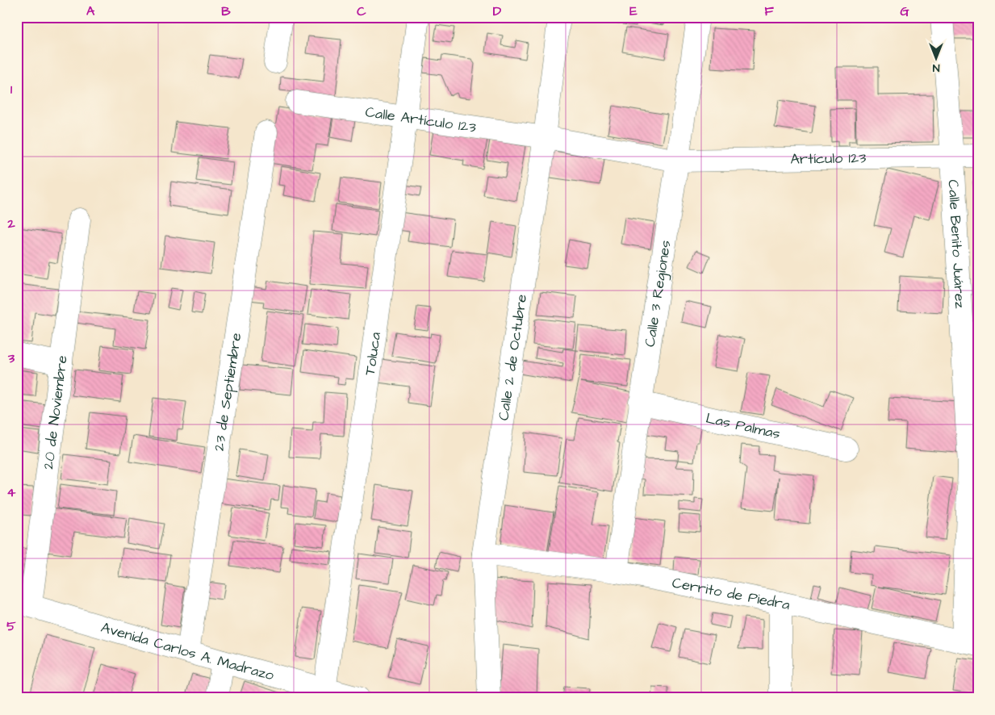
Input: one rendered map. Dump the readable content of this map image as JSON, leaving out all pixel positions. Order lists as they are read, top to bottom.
{
  "streets": {
    "street": [
      "Calle Artículo 123",
      "Artículo 123",
      "Calle Benito Juárez",
      "Calle 3 Regiones",
      "Toluca",
      "Calle 2 de Octubre",
      "23 de Septiembre",
      "20 de Noviembre",
      "Las Palmas",
      "Cerrito de Piedra",
      "Avenida Carlos A. Madrazo"
    ]
  },
  "crossings": [
    ["Calle Artículo 123", "Artículo 123"],
    ["Calle Artículo 123", "Calle 3 Regiones"],
    ["Calle Artículo 123", "Toluca"],
    ["Calle Artículo 123", "Calle 2 de Octubre"],
    ["Artículo 123", "Calle Benito Juárez"],
    ["Artículo 123", "Calle 3 Regiones"],
    ["Calle Benito Juárez", "Cerrito de Piedra"],
    ["Calle 3 Regiones", "Las Palmas"],
    ["Calle 3 Regiones", "Cerrito de Piedra"],
    ["Toluca", "Avenida Carlos A. Madrazo"],
    ["Calle 2 de Octubre", "Cerrito de Piedra"],
    ["23 de Septiembre", "Avenida Carlos A. Madrazo"],
    ["20 de Noviembre", "Avenida Carlos A. Madrazo"]
  ],
  "north": "bottom",
  "grid": {
    "columns": [
      "A",
      "B",
      "C",
      "D",
      "E",
      "F",
      "G"
    ],
    "rows": [
      "1",
      "2",
      "3",
      "4",
      "5"
    ]
  }
}
